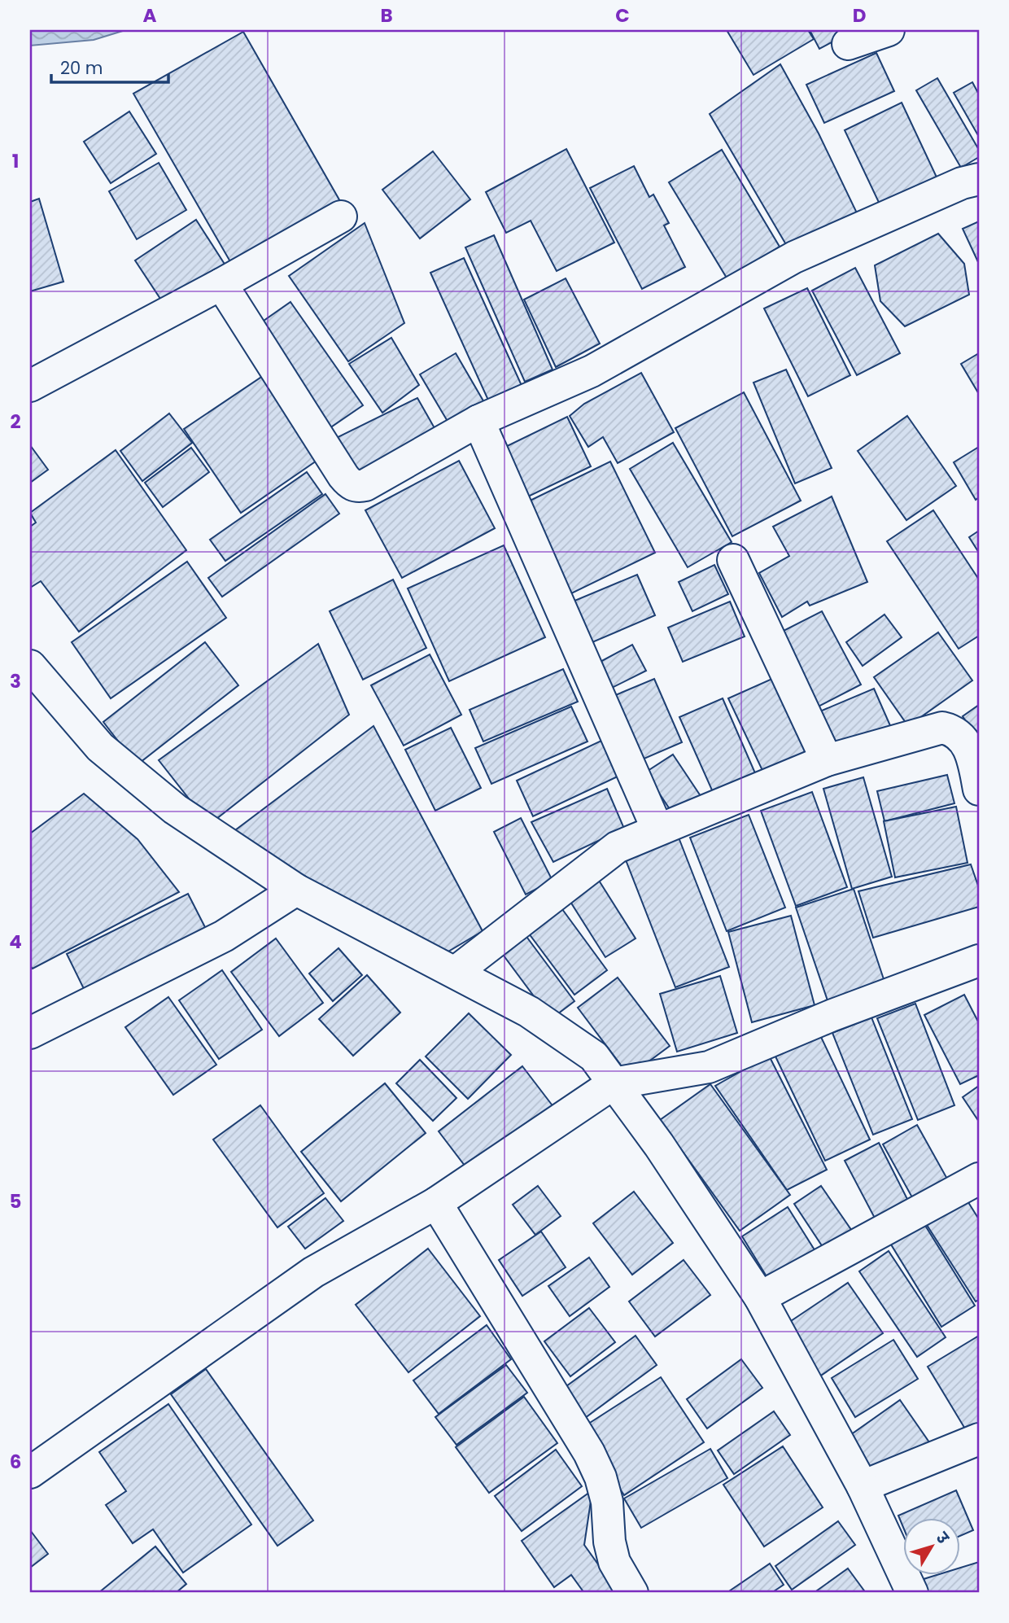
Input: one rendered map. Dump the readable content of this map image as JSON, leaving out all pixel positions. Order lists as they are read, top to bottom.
{
  "scale_bar": "20 m",
  "north": "top right",
  "grid": {
    "columns": [
      "A",
      "B",
      "C",
      "D"
    ],
    "rows": [
      "1",
      "2",
      "3",
      "4",
      "5",
      "6"
    ]
  }
}
